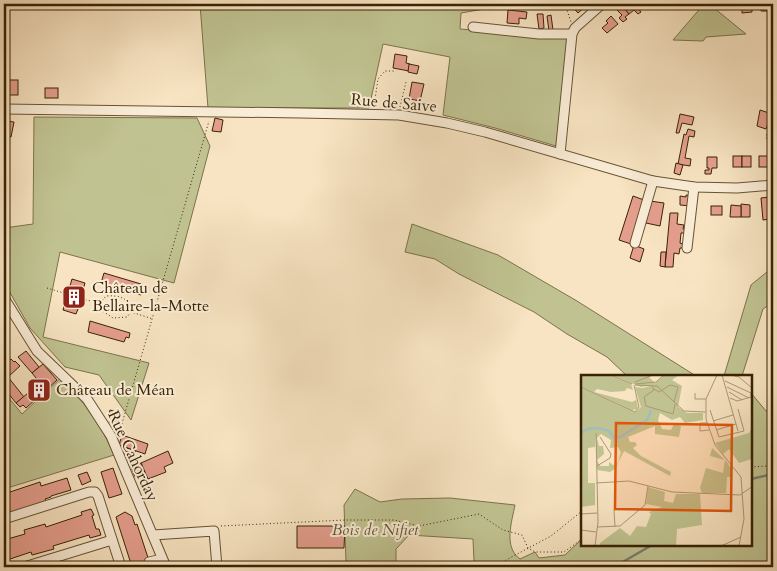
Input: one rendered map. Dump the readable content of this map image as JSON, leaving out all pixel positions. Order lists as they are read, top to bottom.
{
  "streets": {
    "street": ["Rue de Saive", "Rue Cahorday"]
  },
  "parks": ["Bois de Nifiet"],
  "places": {
    "building": ["Château de Bellaire-la-Motte", "Château de Méan"]
  }
}
